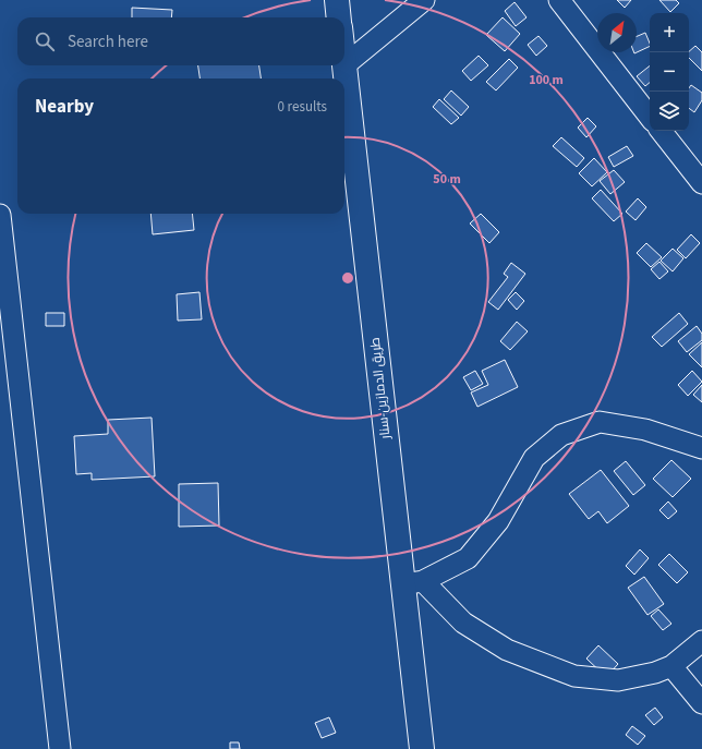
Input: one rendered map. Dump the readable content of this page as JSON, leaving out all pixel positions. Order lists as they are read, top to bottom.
{
  "streets": {
    "highway": ["طريق الدمازين-سنار"]
  },
  "north": "top right",
  "page": {
    "map_buttons": ["+", "−"],
    "search": "Search here",
    "heading": ["Nearby", "0 results"]
  },
  "rings": ["100 m", "50 m"]
}
